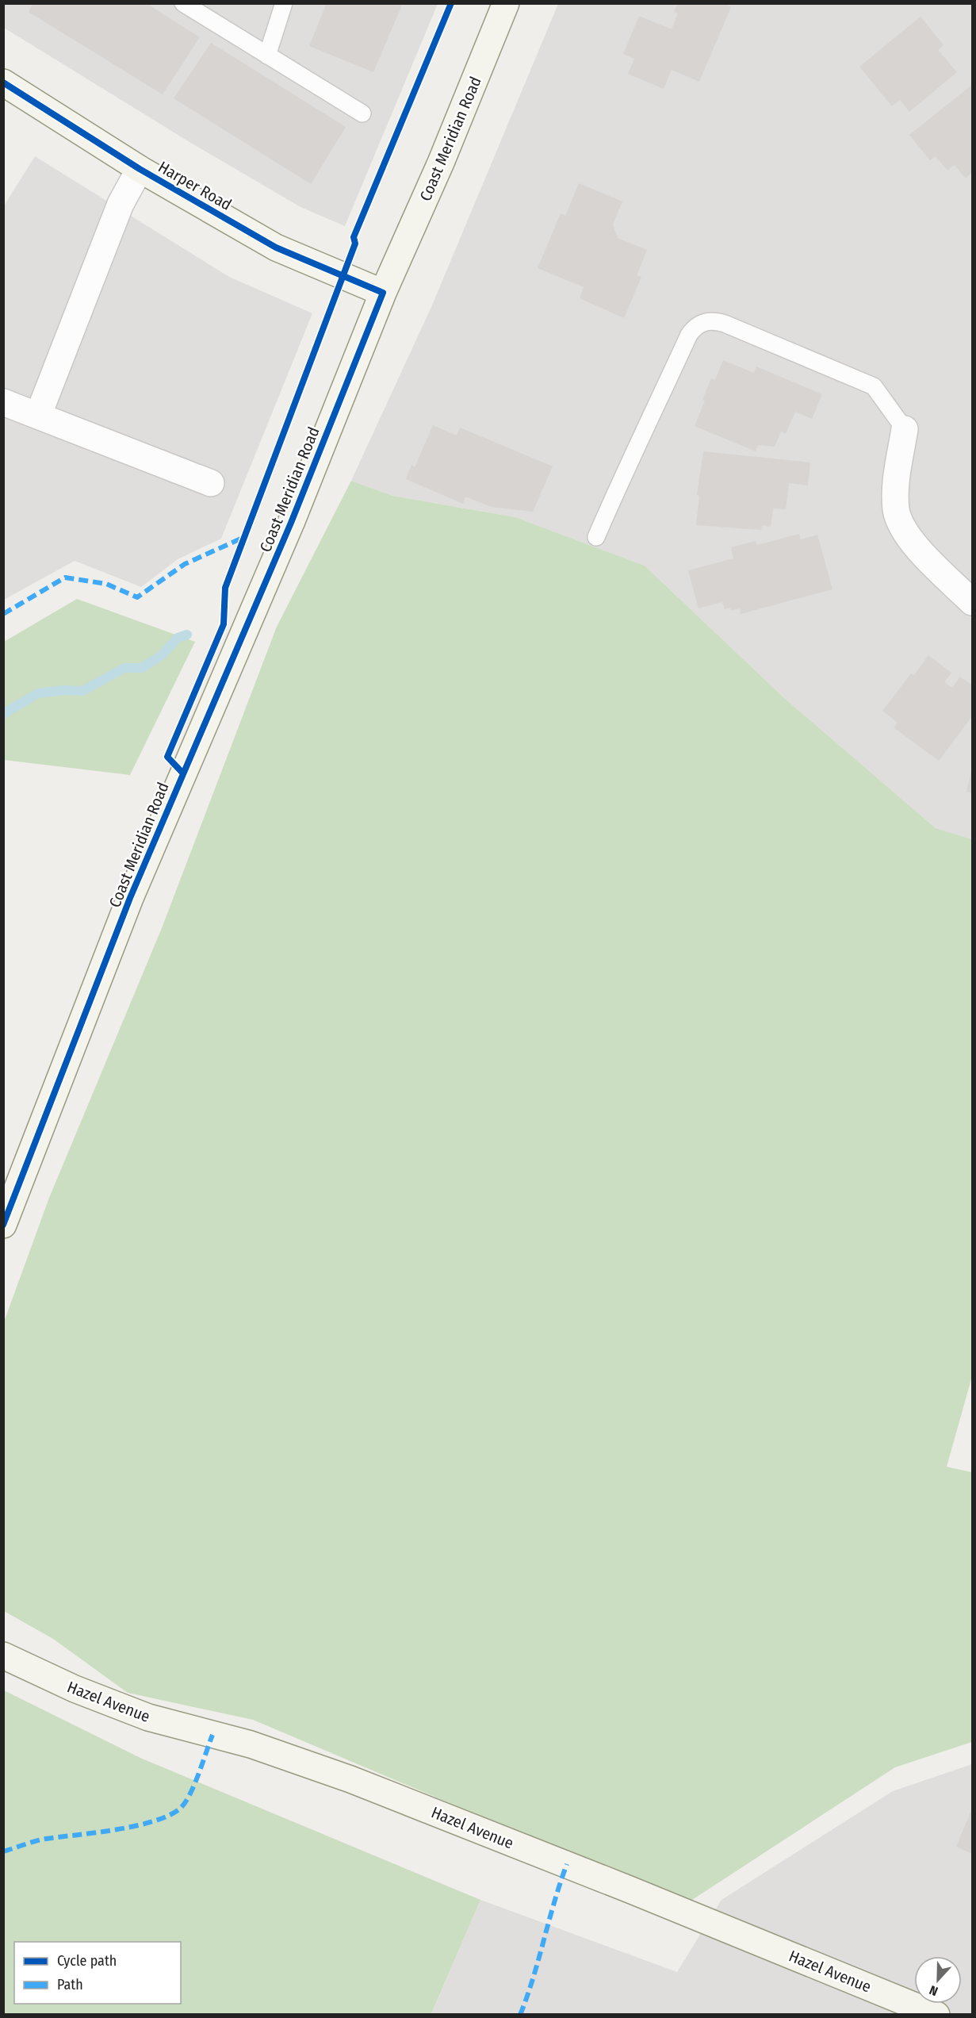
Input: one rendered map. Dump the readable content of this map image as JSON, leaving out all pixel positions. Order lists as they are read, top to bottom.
{
  "streets": {
    "street": ["Coast Meridian Road", "Harper Road", "Hazel Avenue"]
  },
  "crossings": [
    ["Coast Meridian Road", "Harper Road"]
  ],
  "legend": ["Cycle path", "Path"],
  "north": "bottom"
}
